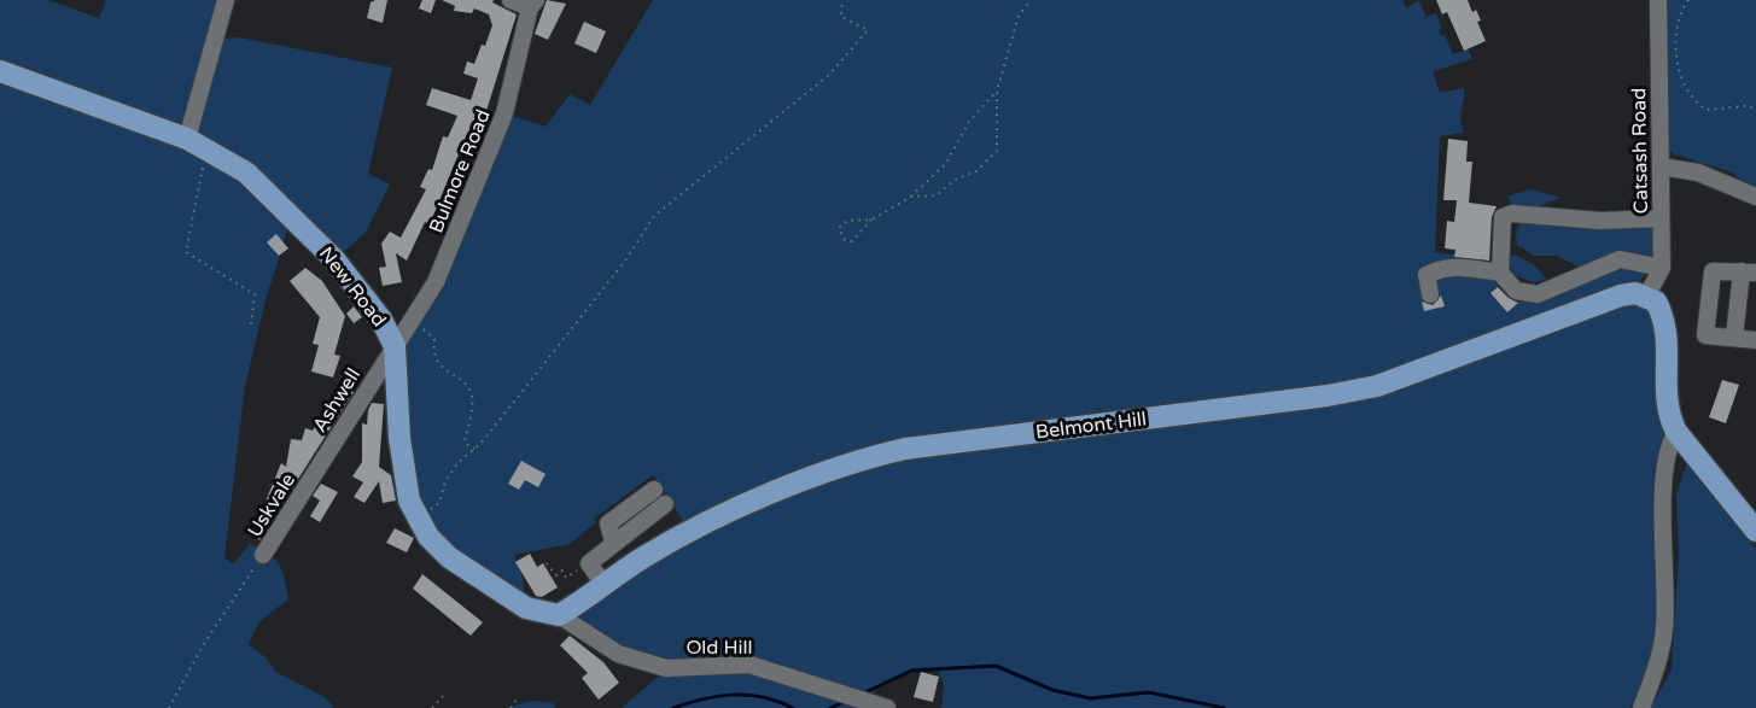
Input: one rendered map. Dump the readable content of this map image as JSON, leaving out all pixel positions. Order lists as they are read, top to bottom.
{
  "streets": {
    "main road": ["New Road", "Belmont Hill"],
    "street": [
      "Catsash Road",
      "Bulmore Road",
      "Ashwell",
      "Uskvale",
      "Old Hill"
    ]
  },
  "crossings": [
    ["Catsash Road", "Belmont Hill"],
    ["Bulmore Road", "New Road"],
    ["Bulmore Road", "Ashwell"],
    ["New Road", "Ashwell"],
    ["New Road", "Belmont Hill"],
    ["New Road", "Old Hill"],
    ["Ashwell", "Uskvale"],
    ["Belmont Hill", "Old Hill"]
  ]
}
